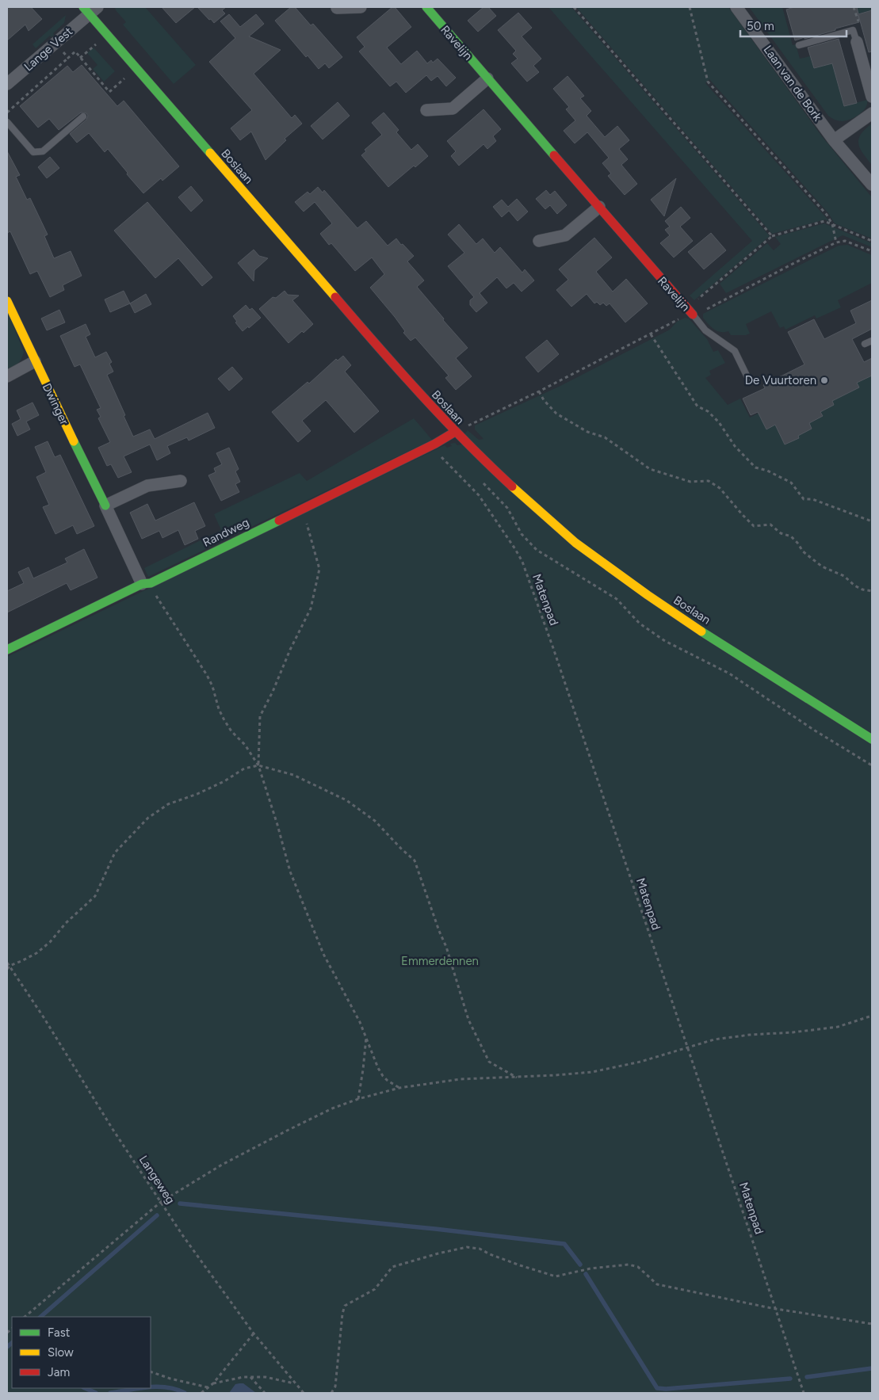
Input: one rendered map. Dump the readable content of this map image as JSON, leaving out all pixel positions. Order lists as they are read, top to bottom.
{
  "streets": {
    "street": [
      "Ravelijn",
      "Lange Vest",
      "Laan van de Bork",
      "Boslaan",
      "Dwinger",
      "Randweg"
    ],
    "path": ["Matenpad", "Langeweg"]
  },
  "crossings": [
    ["Lange Vest", "Boslaan"],
    ["Boslaan", "Randweg"],
    ["Dwinger", "Randweg"],
    ["Randweg", "Matenpad"]
  ],
  "parks": ["Emmerdennen"],
  "places": ["De Vuurtoren"],
  "legend": ["Fast", "Slow", "Jam"],
  "scale_bar": "50 m"
}
